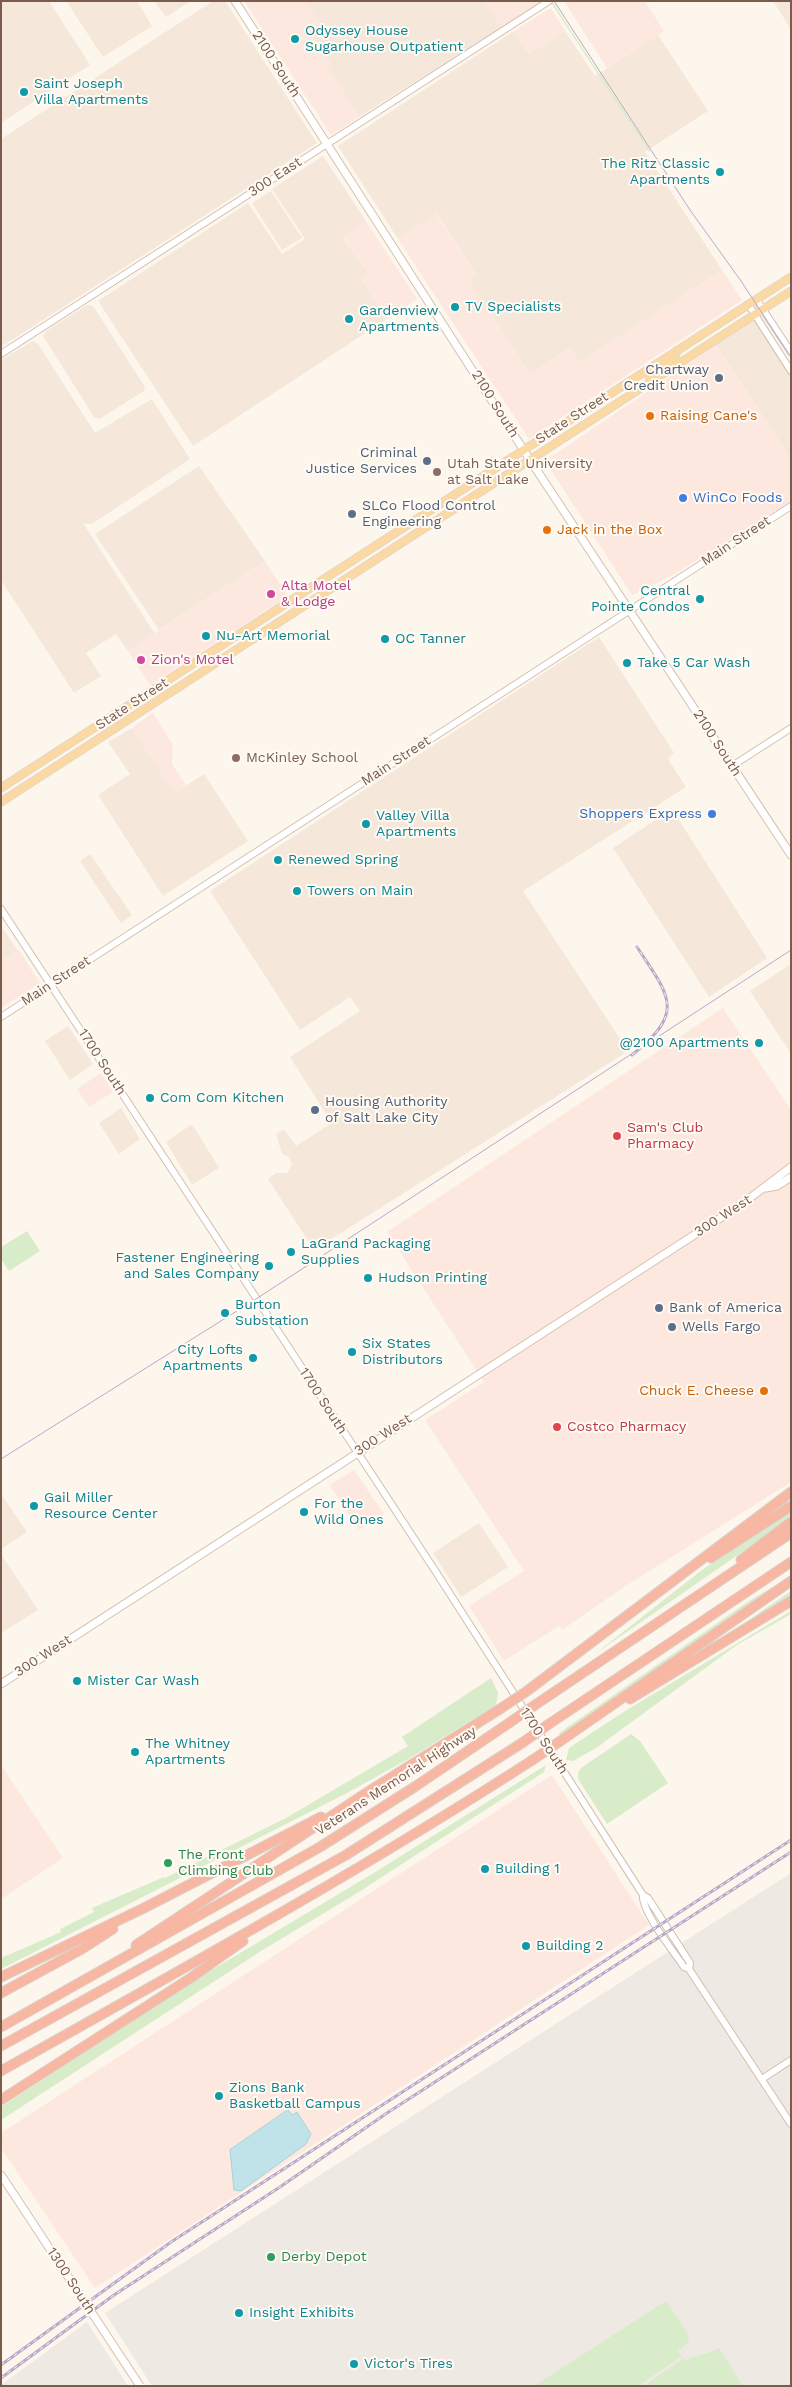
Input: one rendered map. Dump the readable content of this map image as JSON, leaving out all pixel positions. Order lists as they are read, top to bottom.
{
  "streets": {
    "highway": ["Veterans Memorial Highway"],
    "main road": [
      "2100 South",
      "State Street",
      "300 West",
      "1300 South"
    ],
    "street": ["300 East", "Main Street", "1700 South"]
  },
  "crossings": [
    ["2100 South", "300 East"],
    ["2100 South", "State Street"],
    ["2100 South", "Main Street"],
    ["Main Street", "1700 South"],
    ["1700 South", "300 West"]
  ],
  "places": [
    "Odyssey House Sugarhouse Outpatient",
    "Saint Joseph Villa Apartments",
    "The Ritz Classic Apartments",
    "TV Specialists",
    "Gardenview Apartments",
    "Chartway Credit Union",
    "Raising Cane's",
    "Criminal Justice Services",
    "Utah State University at Salt Lake",
    "WinCo Foods",
    "SLCo Flood Control Engineering",
    "Jack in the Box",
    "Alta Motel & Lodge",
    "Central Pointe Condos",
    "Nu-Art Memorial",
    "OC Tanner",
    "Zion's Motel",
    "Take 5 Car Wash",
    "McKinley School",
    "Shoppers Express",
    "Valley Villa Apartments",
    "Renewed Spring",
    "Towers on Main",
    "@2100 Apartments",
    "Com Com Kitchen",
    "Housing Authority of Salt Lake City",
    "Sam's Club Pharmacy",
    "LaGrand Packaging Supplies",
    "Fastener Engineering and Sales Company",
    "Hudson Printing",
    "Bank of America",
    "Burton Substation",
    "Wells Fargo",
    "Six States Distributors",
    "City Lofts Apartments",
    "Chuck E. Cheese",
    "Costco Pharmacy",
    "Gail Miller Resource Center",
    "For the Wild Ones",
    "Mister Car Wash",
    "The Whitney Apartments",
    "The Front Climbing Club",
    "Building 1",
    "Building 2",
    "Zions Bank Basketball Campus",
    "Derby Depot",
    "Insight Exhibits",
    "Victor's Tires"
  ]
}
